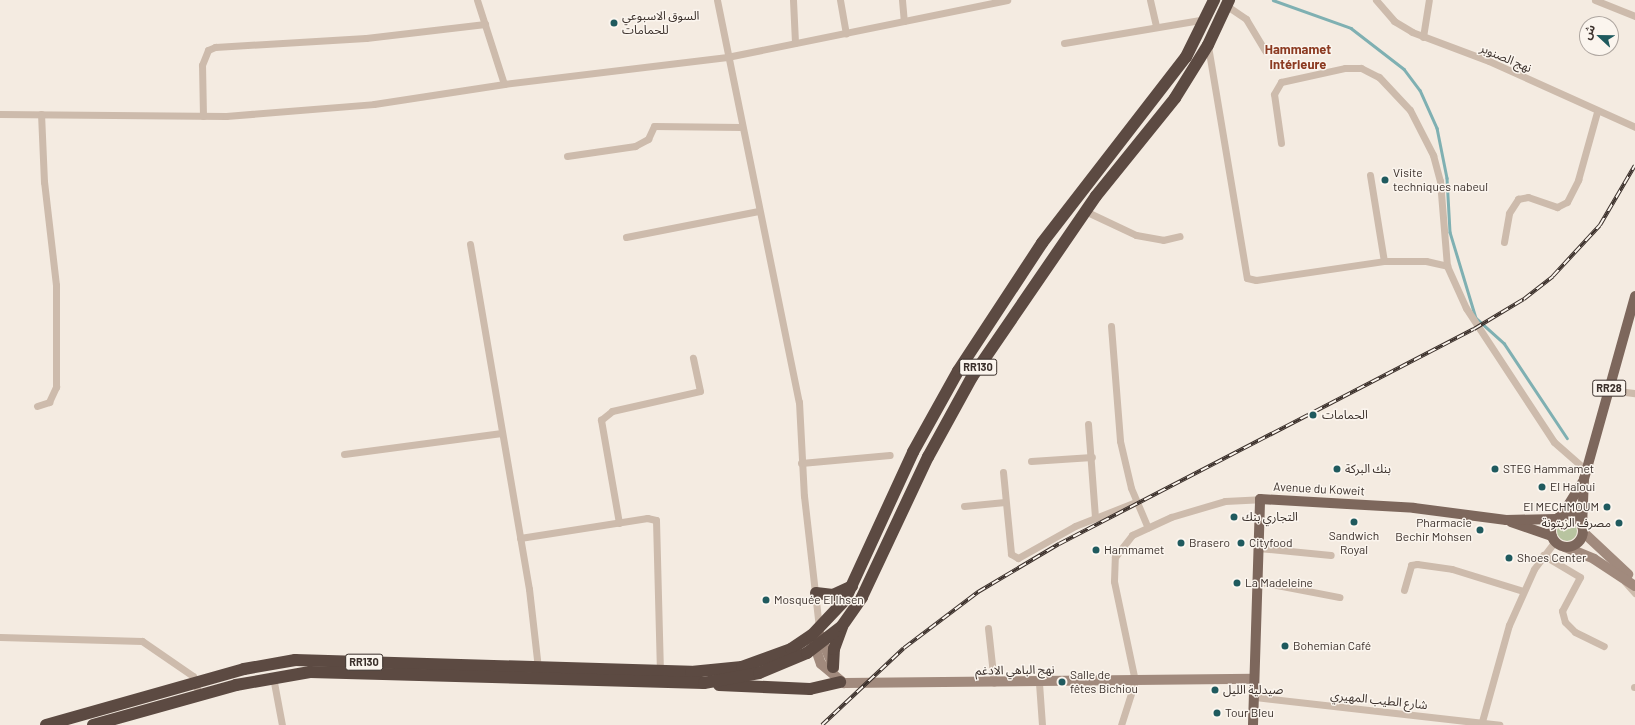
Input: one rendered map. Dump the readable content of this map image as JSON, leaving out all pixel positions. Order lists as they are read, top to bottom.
{
  "streets": {
    "highway": ["RR130"],
    "main road": ["RR28", "Avenue du Koweit", "نهج الباهي الادغم"],
    "street": ["نهج الصنوبر", "شارع الطيب المهيري"]
  },
  "crossings": [
    ["Avenue du Koweit", "نهج الباهي الادغم"],
    ["Avenue du Koweit", "شارع الطيب المهيري"]
  ],
  "districts": ["Hammamet Intérieure"],
  "places": [
    "السوق الاسبوعي للحمامات",
    "Visite techniques nabeul",
    "الحمامات",
    "بنك البركة",
    "STEG Hammamet",
    "El Haloui",
    "El MECHMOUM",
    "التجاري بنك",
    "Sandwich Royal",
    "مصرف الزيتونة",
    "Pharmacie Bechir Mohsen",
    "Brasero",
    "Cityfood",
    "Hammamet",
    "Shoes Center",
    "La Madeleine",
    "Mosquée El Ihsen",
    "Bohemian Café",
    "Salle de fêtes Bichiou",
    "صيدلية الليل",
    "Tour Bleu"
  ],
  "north": "left"
}
